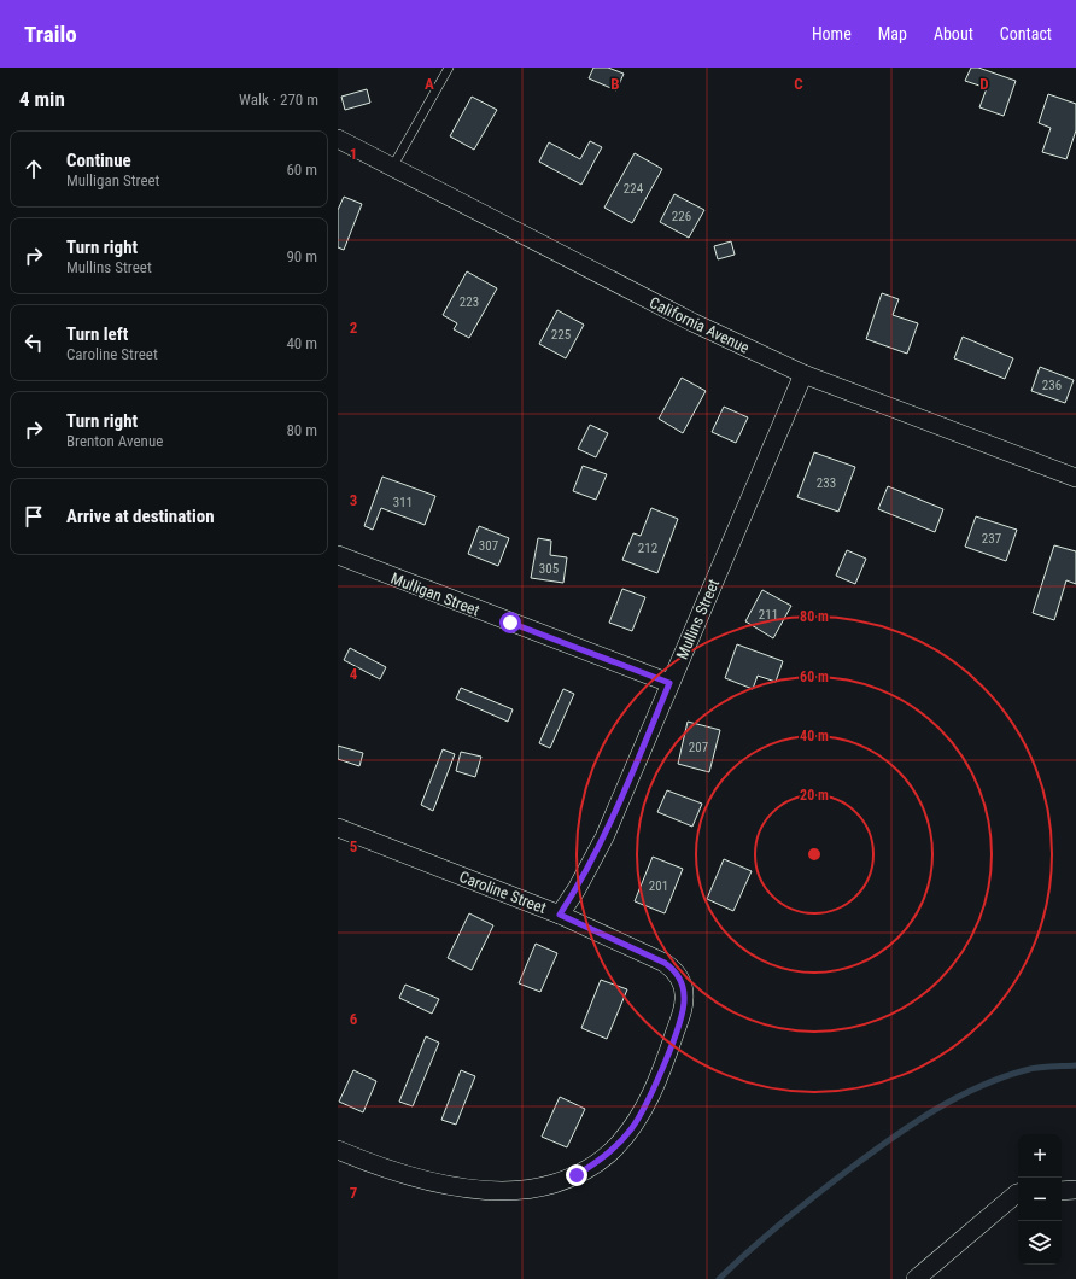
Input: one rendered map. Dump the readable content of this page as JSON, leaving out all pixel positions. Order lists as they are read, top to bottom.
{
  "streets": {
    "street": [
      "California Avenue",
      "Mulligan Street",
      "Mullins Street",
      "Caroline Street"
    ]
  },
  "crossings": [
    ["California Avenue", "Mullins Street"],
    ["Mulligan Street", "Mullins Street"],
    ["Mullins Street", "Caroline Street"]
  ],
  "house_numbers": [
    "224",
    "226",
    "223",
    "225",
    "236",
    "233",
    "311",
    "237",
    "307",
    "212",
    "305",
    "211",
    "207",
    "201"
  ],
  "page": {
    "header": "Trailo",
    "nav": [
      "Home",
      "Map",
      "About",
      "Contact"
    ],
    "heading": ["4 min", "Walk · 270 m"],
    "list": [
      ["Continue", "Mulligan Street", "60 m"],
      ["Turn right", "Mullins Street", "90 m"],
      ["Turn left", "Caroline Street", "40 m"],
      ["Turn right", "Brenton Avenue", "80 m"],
      "Arrive at destination"
    ],
    "map_buttons": ["+", "−"]
  },
  "grid": {
    "columns": [
      "A",
      "B",
      "C",
      "D"
    ],
    "rows": [
      "1",
      "2",
      "3",
      "4",
      "5",
      "6",
      "7"
    ]
  },
  "rings": [
    "80 m",
    "60 m",
    "40 m",
    "20 m"
  ]
}
